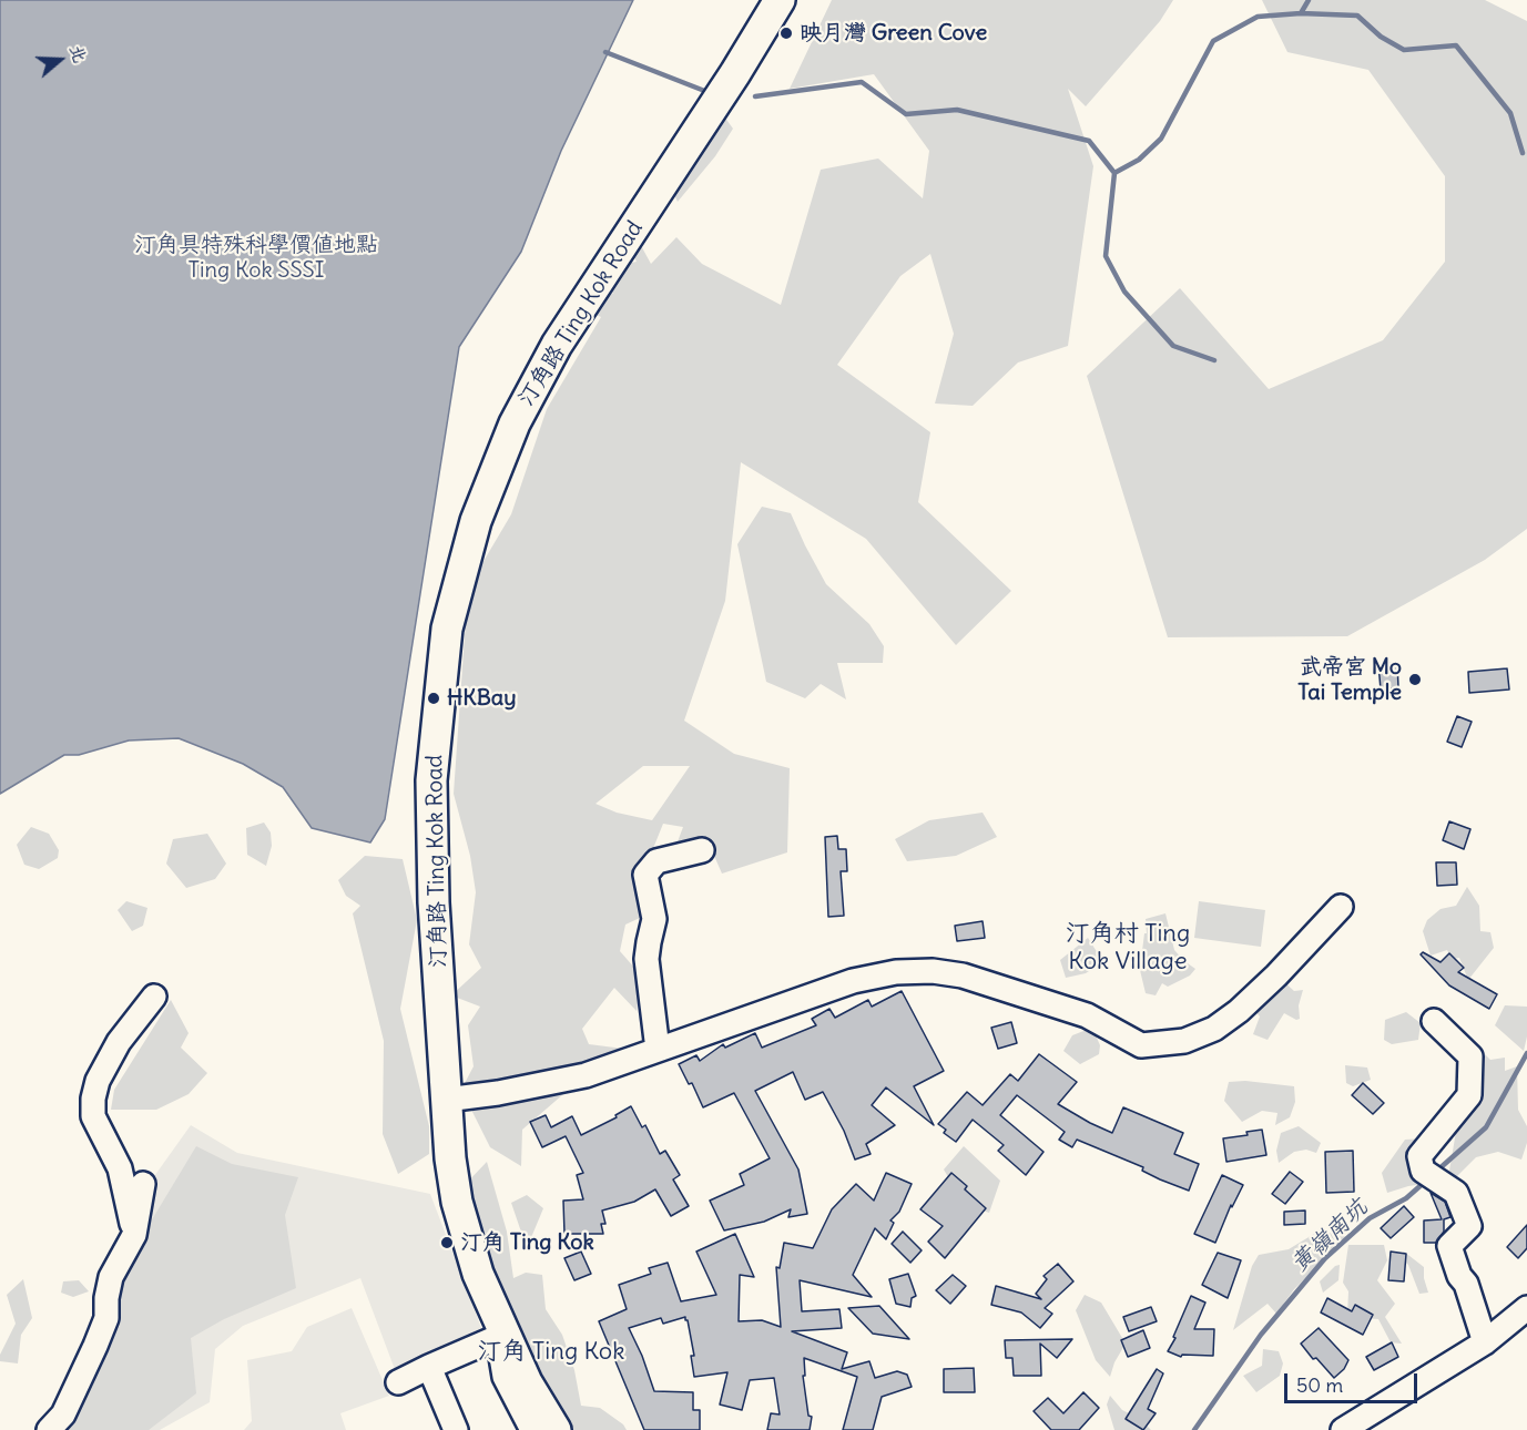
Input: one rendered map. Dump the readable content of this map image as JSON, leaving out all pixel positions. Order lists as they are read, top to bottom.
{
  "streets": {
    "main road": ["汀角路 Ting Kok Road"]
  },
  "districts": ["汀角村 Ting Kok Village", "汀角 Ting Kok"],
  "water": ["黃嶺南坑"],
  "parks": ["汀角具特殊科學價值地點 Ting Kok SSSI"],
  "places": [
    "映月灣 Green Cove",
    "武帝宮 Mo Tai Temple",
    "HKBay",
    "汀角 Ting Kok"
  ],
  "scale_bar": "50 m",
  "north": "right"
}
